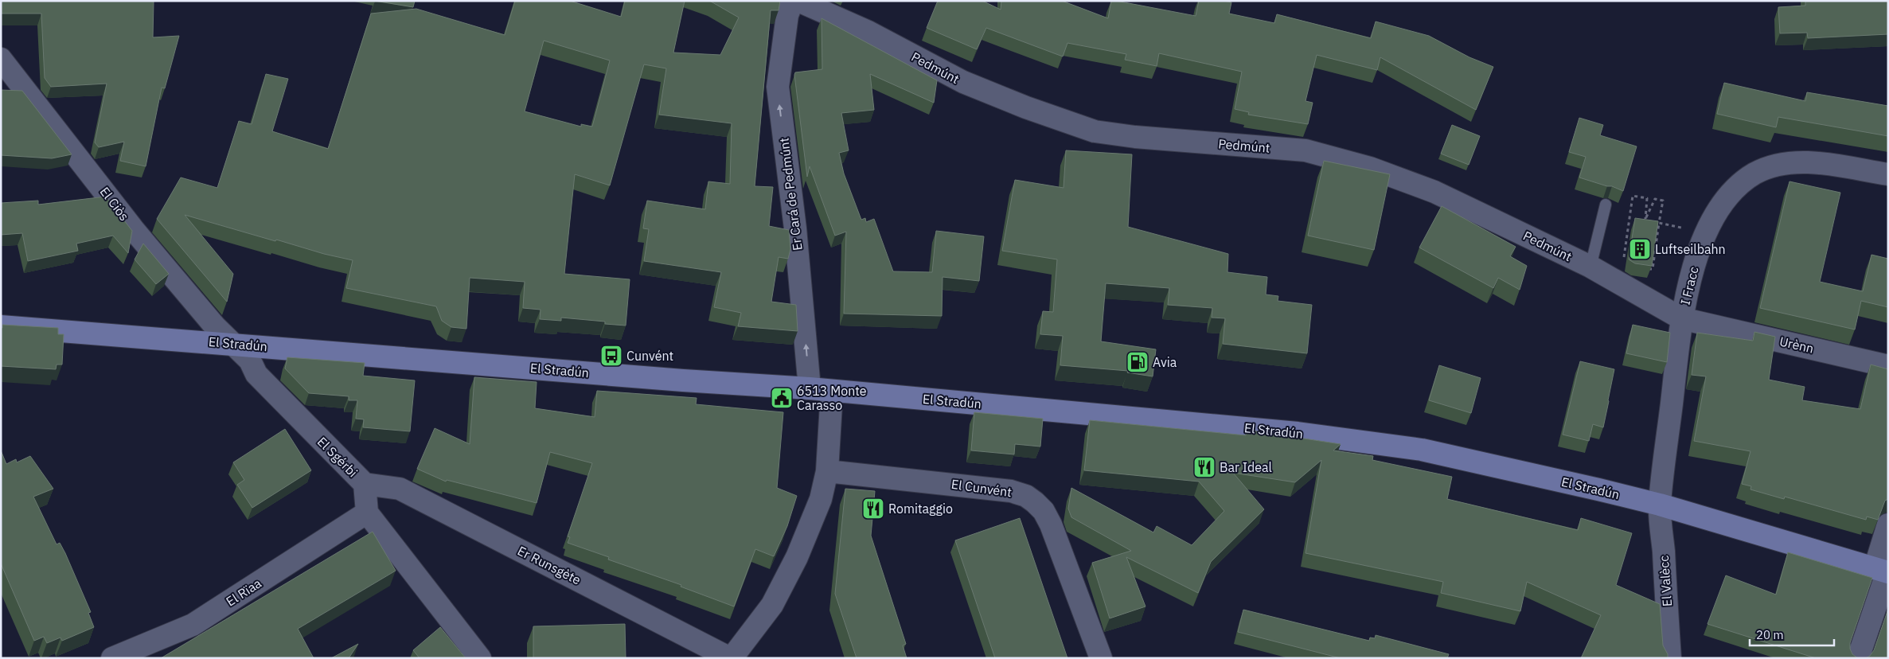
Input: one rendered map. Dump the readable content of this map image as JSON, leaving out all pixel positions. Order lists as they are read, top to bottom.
{
  "streets": {
    "main road": ["El Stradún"],
    "street": [
      "Pedmúnt",
      "Er Cará de Pedmúnt",
      "El Ciòs",
      "I Fracc",
      "Urènn",
      "El Sgérbi",
      "El Cunvént",
      "Er Runsgète",
      "El Valècc",
      "El Rïaa"
    ]
  },
  "crossings": [
    ["Pedmúnt", "I Fracc"],
    ["Pedmúnt", "Urènn"],
    ["Er Cará de Pedmúnt", "El Stradún"],
    ["El Ciòs", "El Stradún"],
    ["El Ciòs", "El Sgérbi"],
    ["I Fracc", "El Stradún"],
    ["I Fracc", "Urènn"],
    ["I Fracc", "El Valècc"],
    ["El Stradún", "El Sgérbi"],
    ["El Stradún", "El Valècc"],
    ["El Sgérbi", "Er Runsgète"],
    ["El Sgérbi", "El Rïaa"]
  ],
  "one_way": ["Er Cará de Pedmúnt"],
  "places": {
    "building": ["Luftseilbahn"],
    "bus stop": ["Cunvént"],
    "fuel station": ["Avia"],
    "public building": ["6513 Monte Carasso"],
    "restaurant": ["Bar Ideal", "Romitaggio"]
  },
  "scale_bar": "20 m"
}
